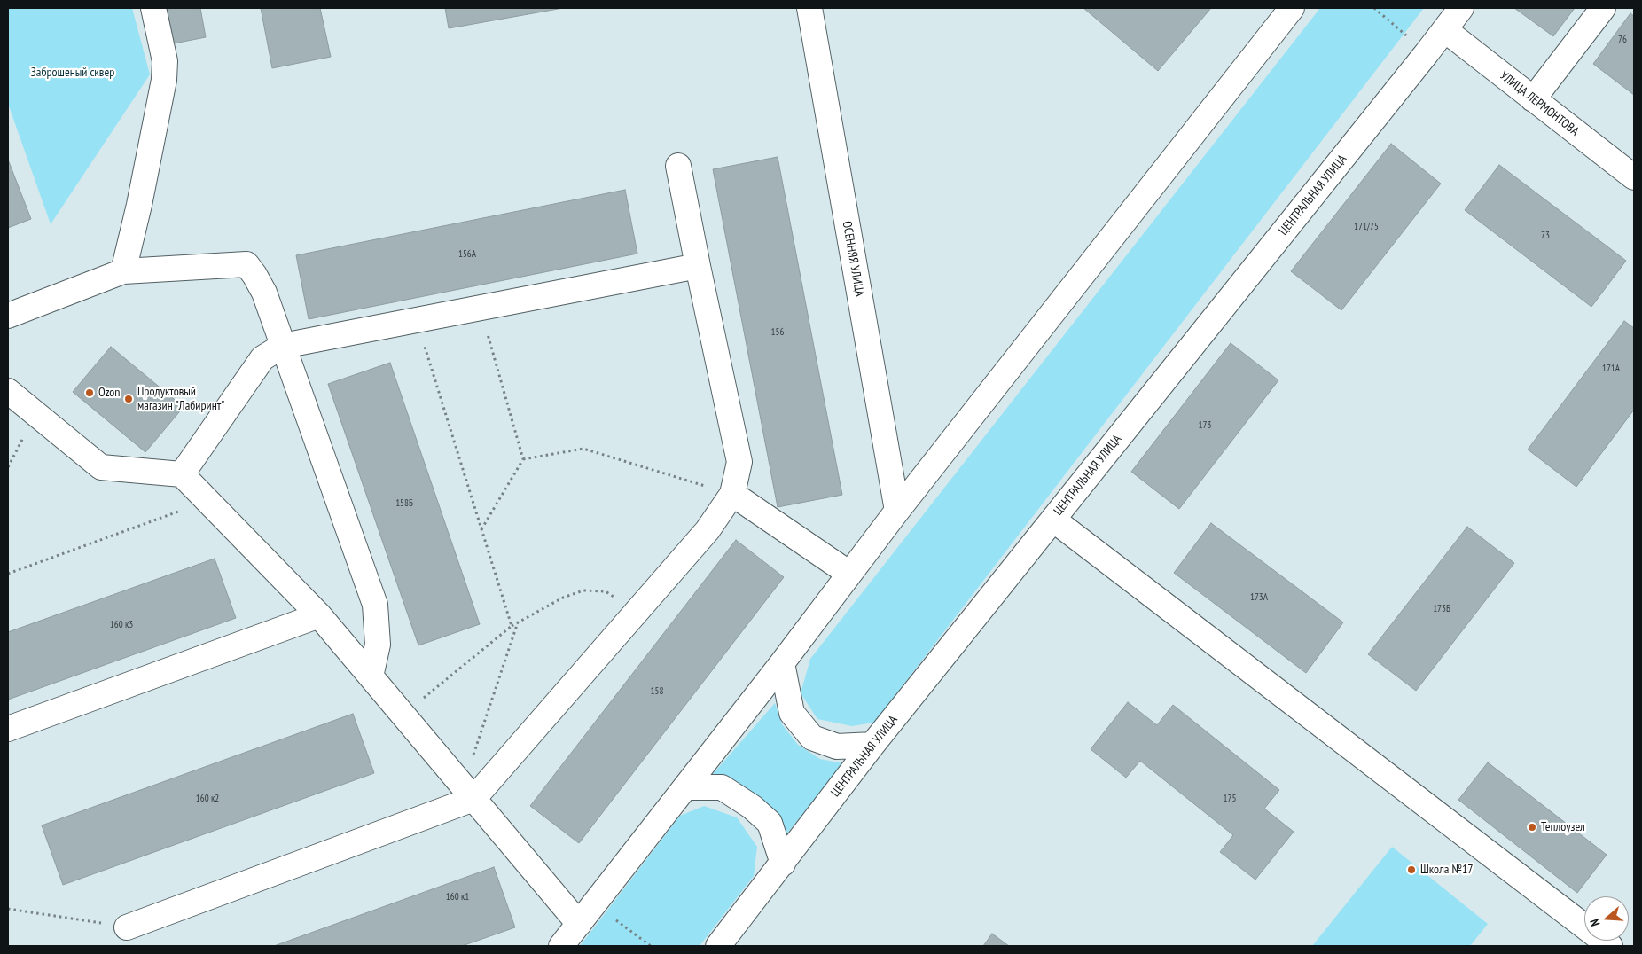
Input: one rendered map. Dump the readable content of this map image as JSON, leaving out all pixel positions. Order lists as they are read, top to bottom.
{
  "streets": {
    "street": ["УЛИЦА ЛЕРМОНТОВА", "ЦЕНТРАЛЬНАЯ УЛИЦА", "ОСЕННЯЯ УЛИЦА"]
  },
  "crossings": [
    ["УЛИЦА ЛЕРМОНТОВА", "ЦЕНТРАЛЬНАЯ УЛИЦА"]
  ],
  "parks": ["Заброшеный сквер"],
  "places": [
    "Ozon",
    "Продуктовый магазин \"Лабиринт\"",
    "Теплоузел",
    "Школа №17"
  ],
  "house_numbers": [
    "76",
    "171/75",
    "73",
    "156А",
    "156",
    "171А",
    "173",
    "158Б",
    "173А",
    "173Б",
    "160 к3",
    "158",
    "160 к2",
    "175",
    "160 к1"
  ],
  "north": "left"
}
